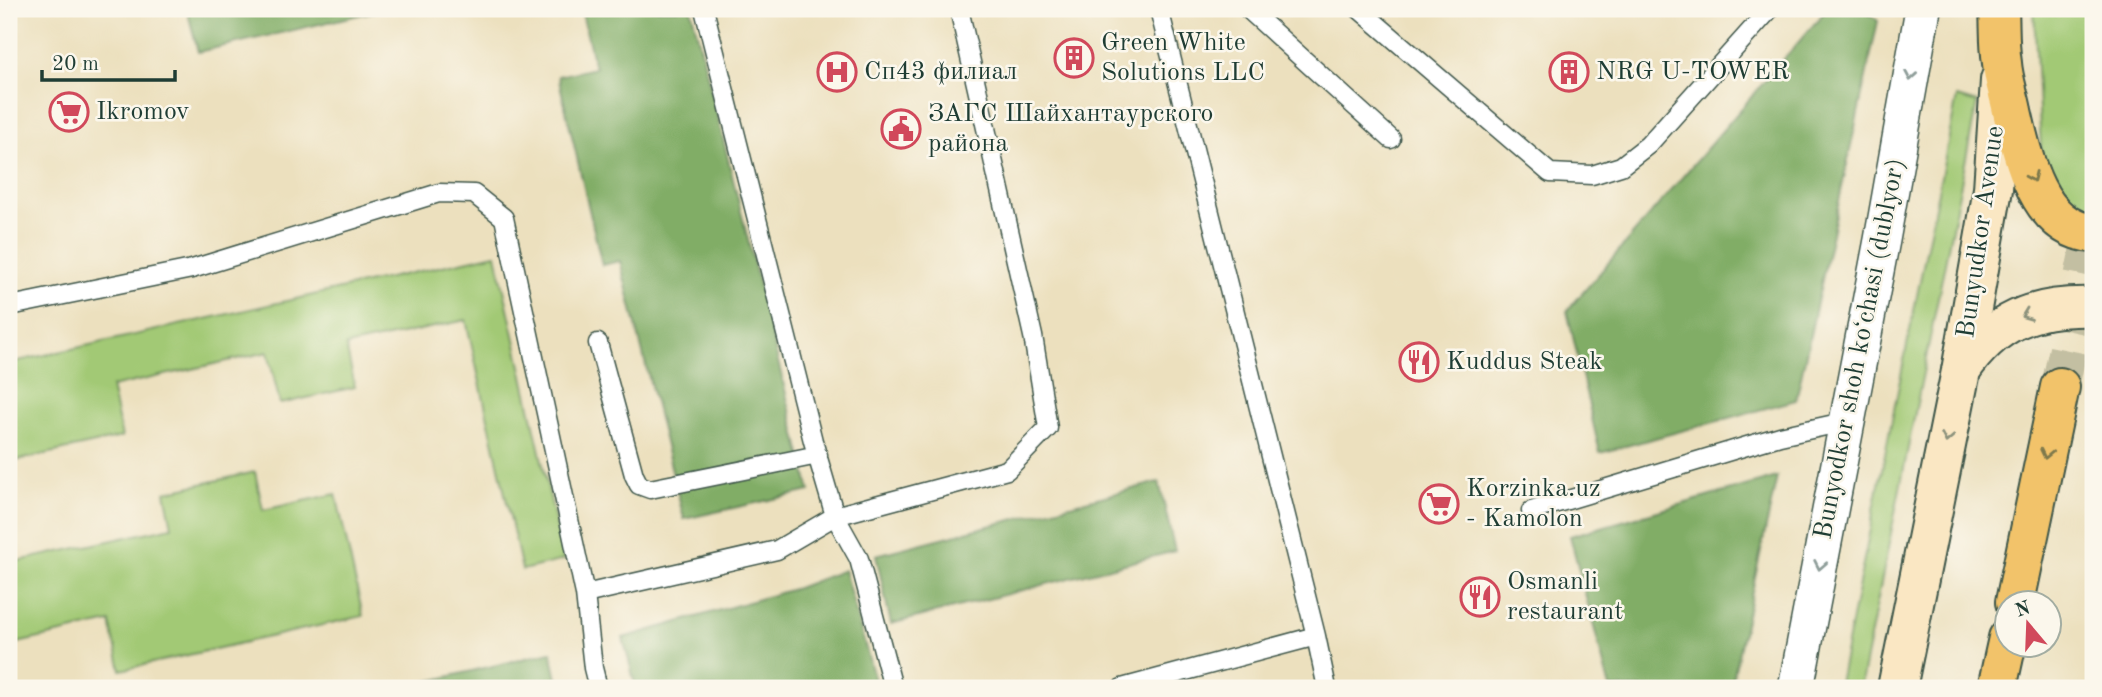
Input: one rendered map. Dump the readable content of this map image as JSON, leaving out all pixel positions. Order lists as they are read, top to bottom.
{
  "streets": {
    "main road": ["Bunyudkor Avenue"],
    "street": ["Bunyodkor shoh koʻchasi (dublyor)"]
  },
  "places": {
    "building": ["Green White Solutions LLC", "NRG U-TOWER"],
    "hospital": ["Сп43 филиал"],
    "supermarket": ["Ikromov", "Korzinka.uz - Kamolon"],
    "public building": ["ЗАГС Шайхантаурского района"],
    "restaurant": ["Kuddus Steak", "Osmanli restaurant"]
  },
  "scale_bar": "20 m",
  "north": "top"
}
